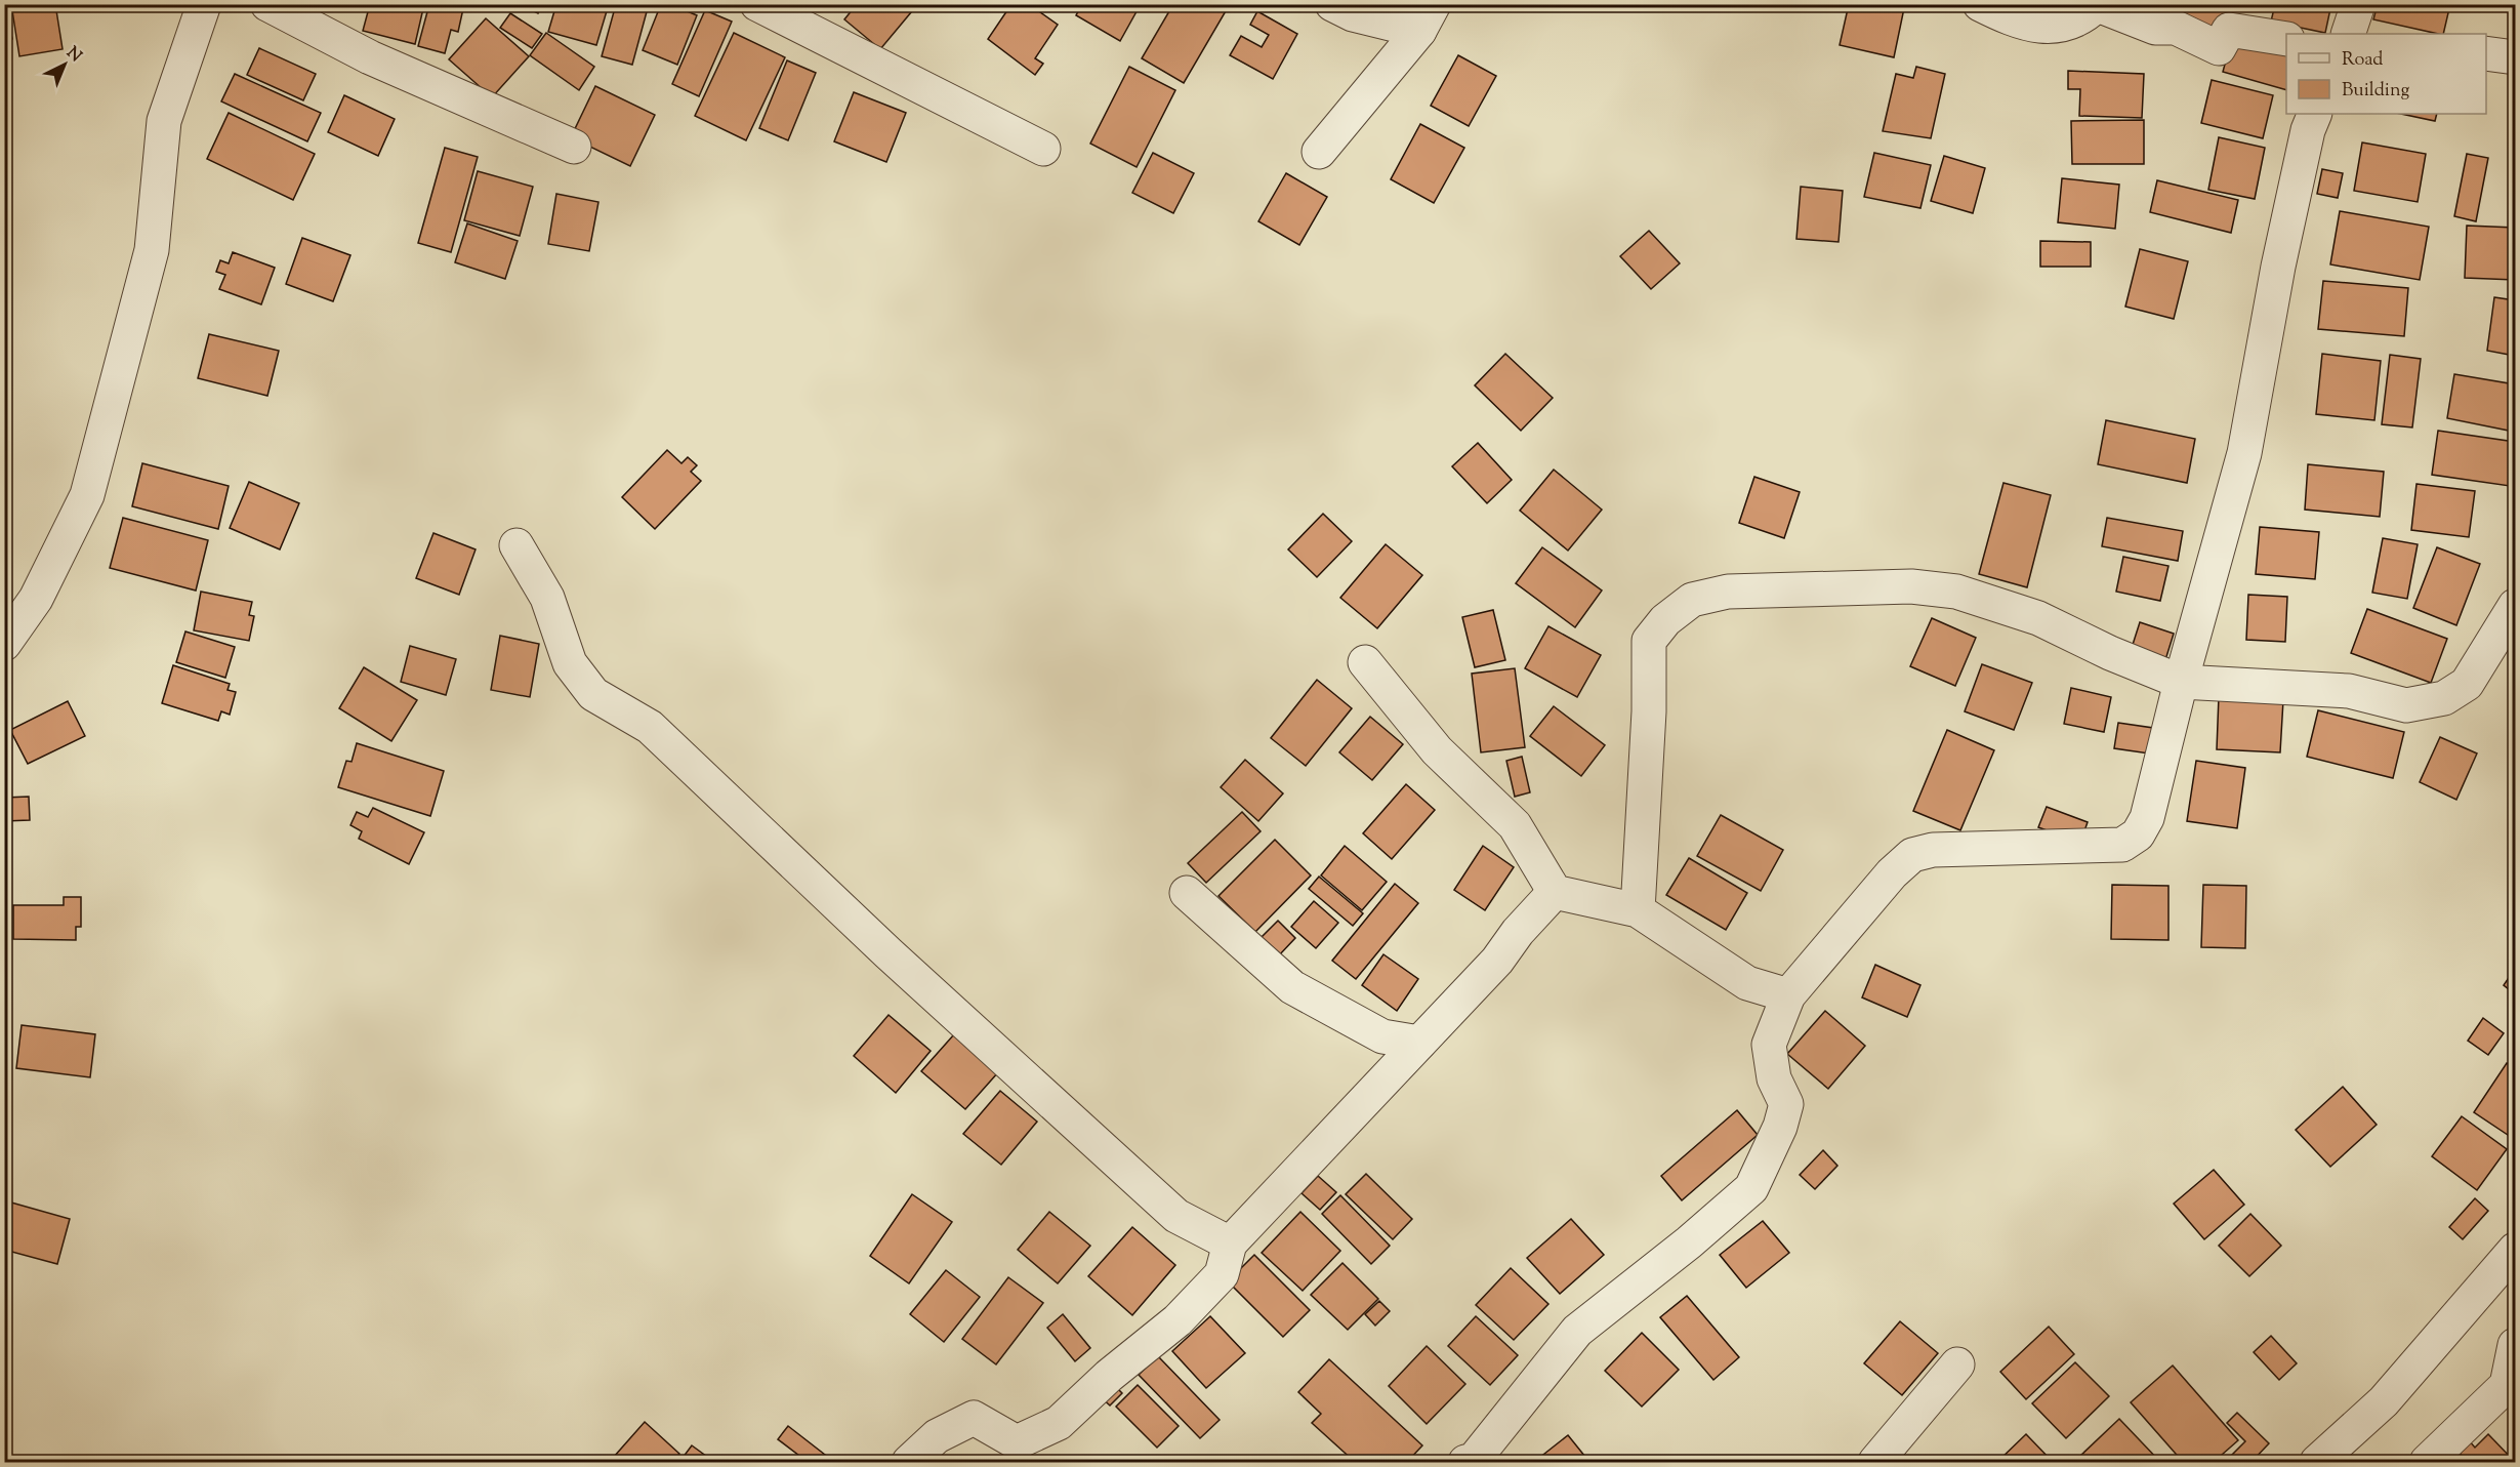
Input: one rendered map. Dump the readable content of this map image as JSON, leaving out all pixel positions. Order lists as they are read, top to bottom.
{
  "legend": ["Road", "Building"],
  "north": "top right"
}
